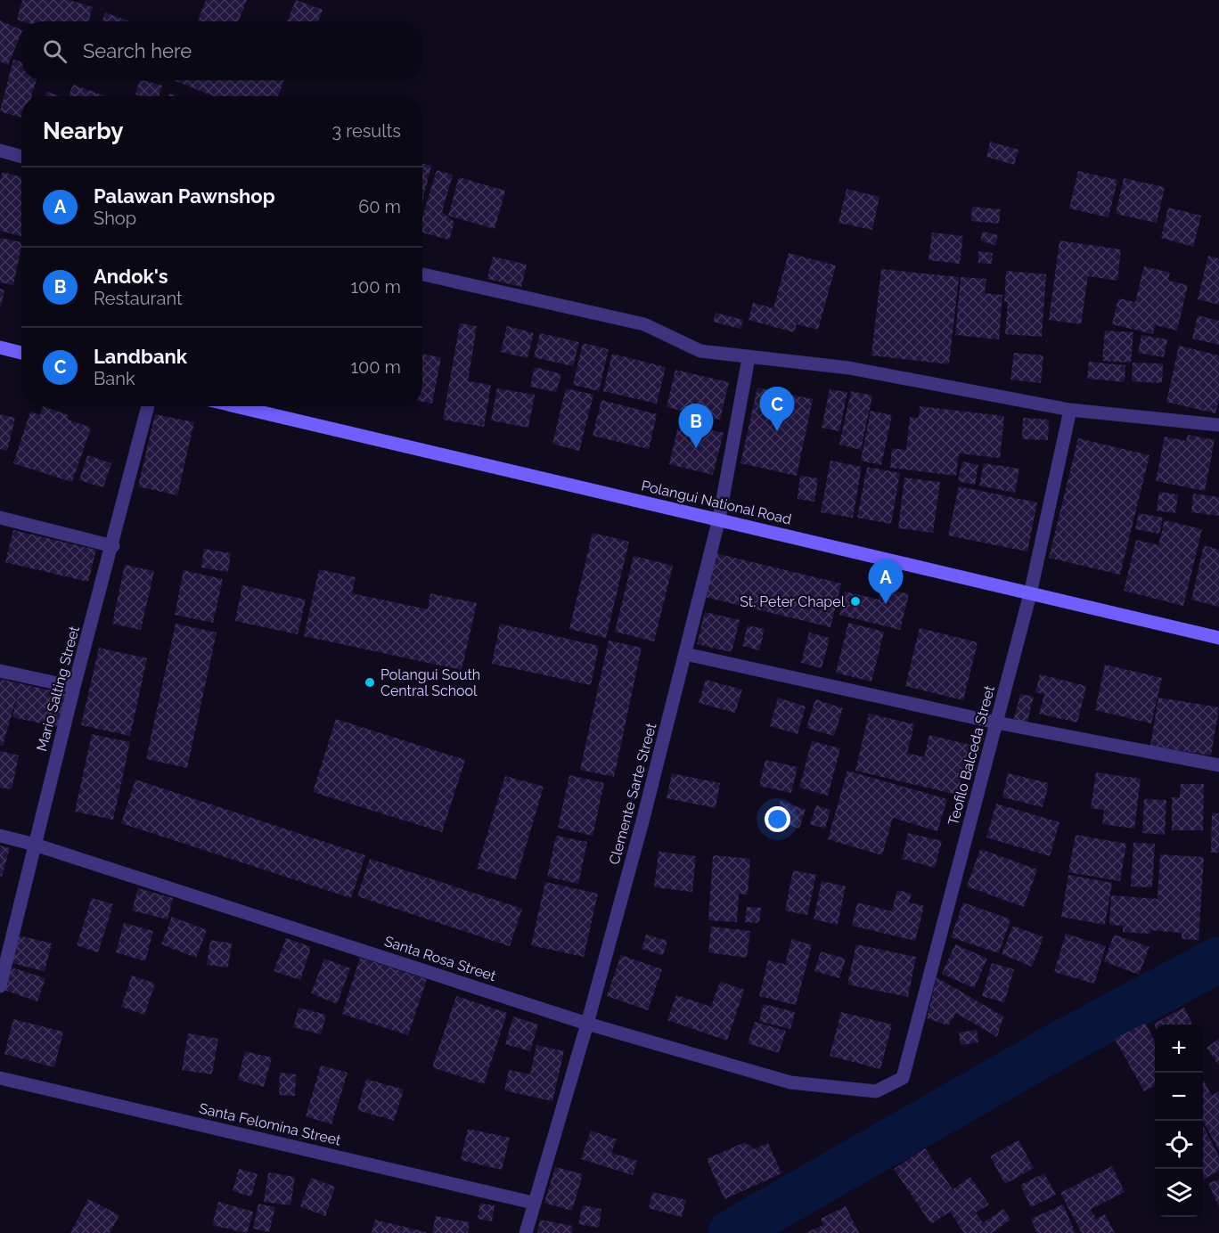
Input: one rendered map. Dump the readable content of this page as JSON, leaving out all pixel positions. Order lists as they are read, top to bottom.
{
  "streets": {
    "main road": ["Polangui National Road"],
    "street": [
      "Mario Salting Street",
      "Teofilo Balceda Street",
      "Clemente Sarte Street",
      "Santa Rosa Street",
      "Santa Felomina Street"
    ]
  },
  "crossings": [
    ["Polangui National Road", "Teofilo Balceda Street"],
    ["Polangui National Road", "Clemente Sarte Street"],
    ["Mario Salting Street", "Santa Rosa Street"],
    ["Teofilo Balceda Street", "Santa Rosa Street"],
    ["Clemente Sarte Street", "Santa Rosa Street"],
    ["Clemente Sarte Street", "Santa Felomina Street"]
  ],
  "places": ["St. Peter Chapel", "Polangui South Central School"],
  "page": {
    "search": "Search here",
    "heading": ["Nearby", "3 results"],
    "list": [
      {
        "mark": "A",
        "name": "Palawan Pawnshop",
        "note": "Shop",
        "value": "60 m"
      },
      {
        "mark": "B",
        "name": "Andok's",
        "note": "Restaurant",
        "value": "100 m"
      },
      {
        "mark": "C",
        "name": "Landbank",
        "note": "Bank",
        "value": "100 m"
      }
    ],
    "pins": ["C", "B", "A"],
    "map_buttons": ["+", "−"]
  }
}
